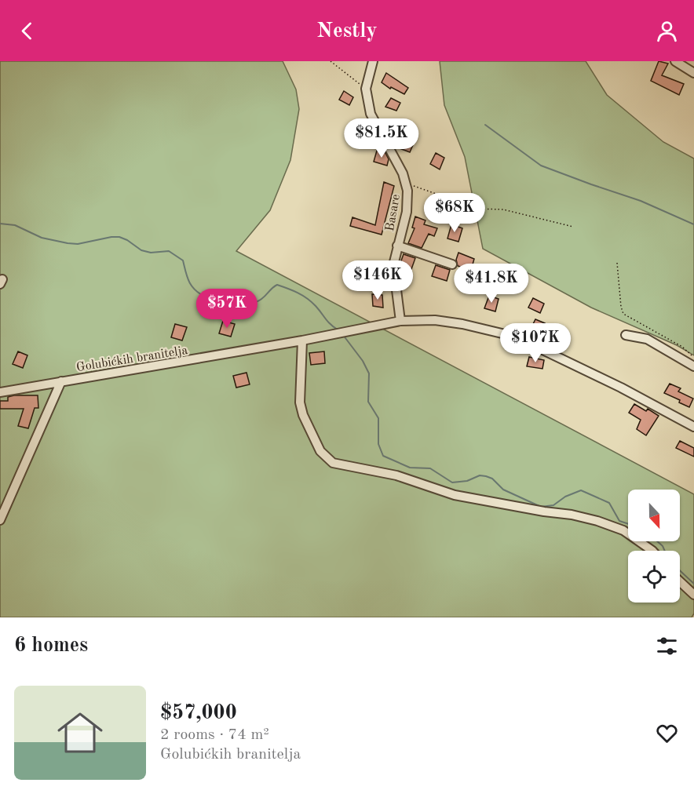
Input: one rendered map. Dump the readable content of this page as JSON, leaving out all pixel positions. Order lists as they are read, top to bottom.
{
  "streets": {
    "street": ["Basare", "Golubićkih branitelja"]
  },
  "crossings": [
    ["Basare", "Golubićkih branitelja"]
  ],
  "north": "bottom",
  "page": {
    "header": "Nestly",
    "price": [
      "$81.5K",
      "$68K",
      "$146K",
      "$41.8K",
      "$57K",
      "$107K"
    ],
    "heading": "6 homes",
    "list": [
      {
        "name": "$57,000",
        "note": "2 rooms · 74 m² · Golubićkih branitelja"
      }
    ]
  }
}
